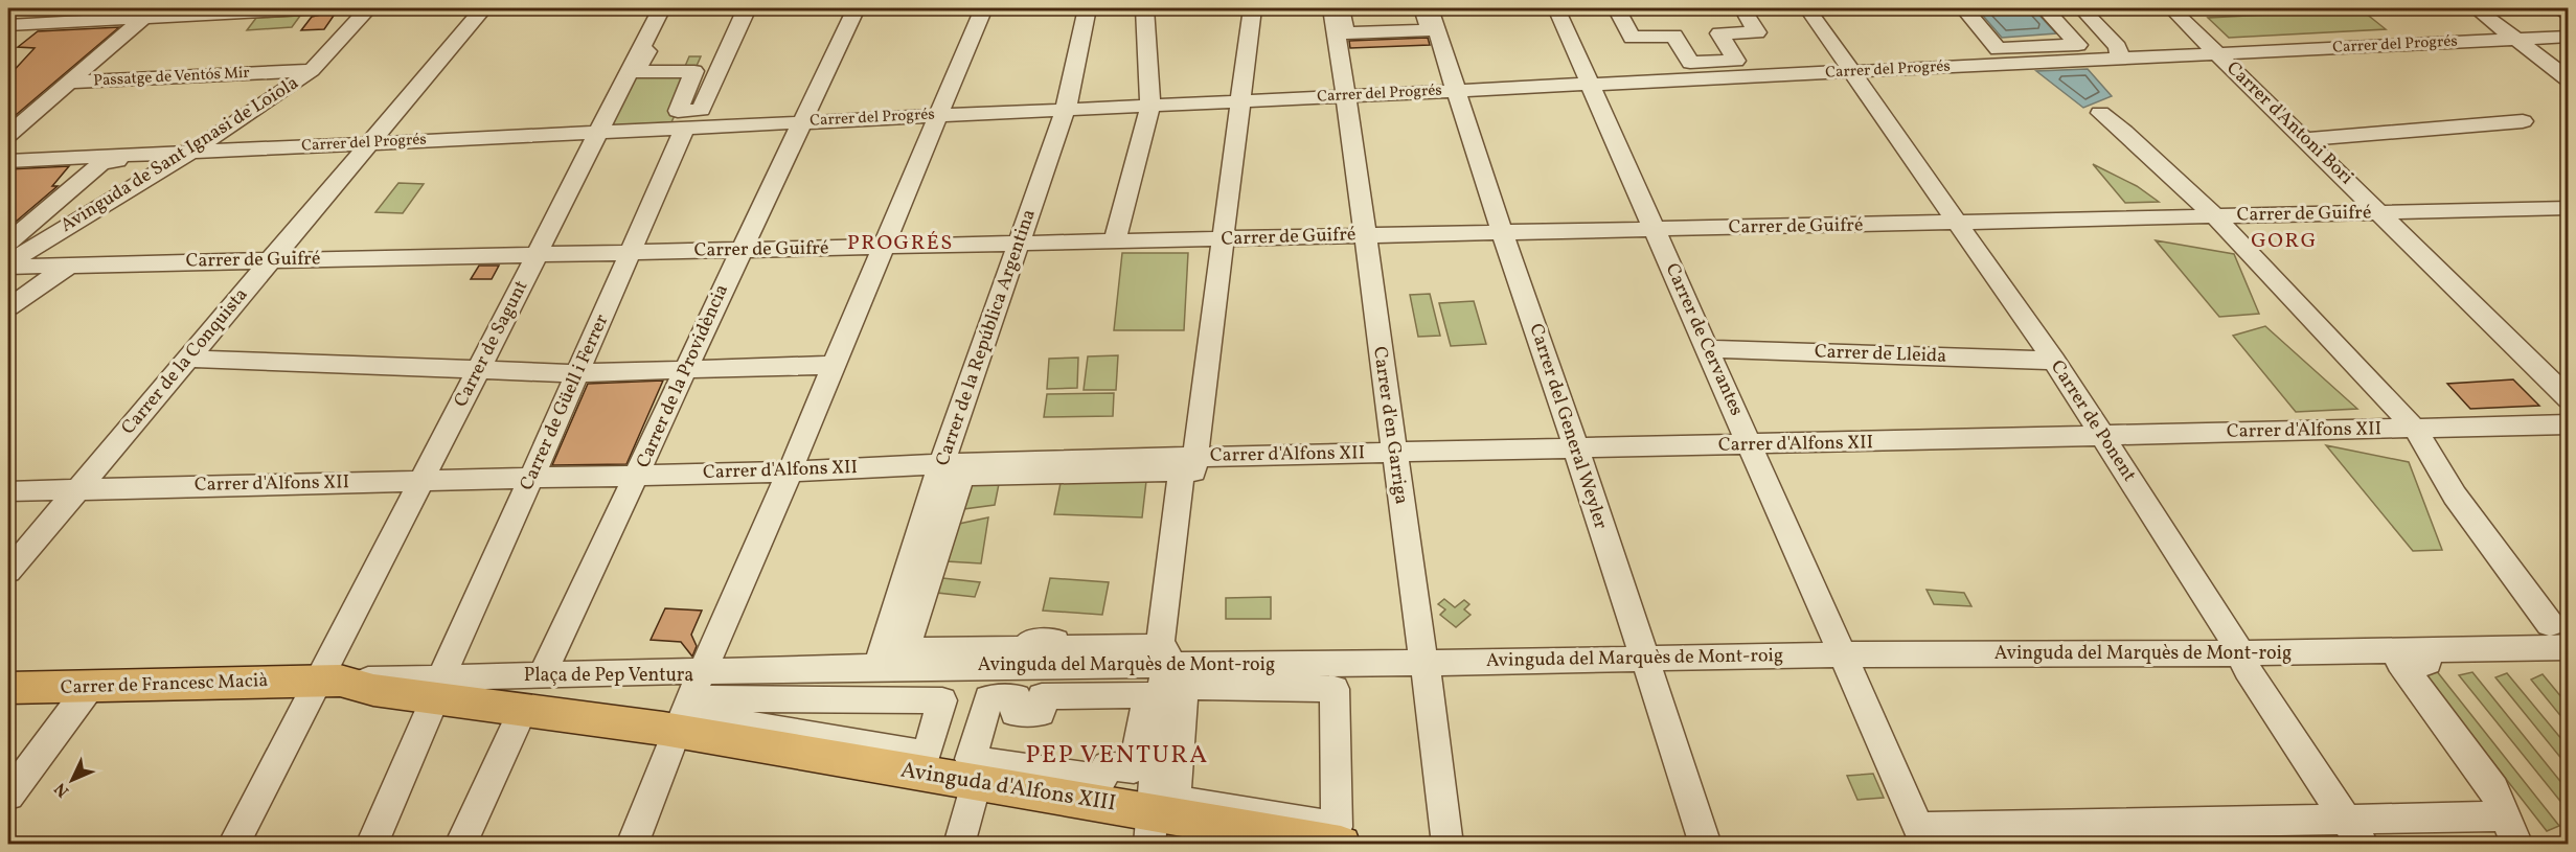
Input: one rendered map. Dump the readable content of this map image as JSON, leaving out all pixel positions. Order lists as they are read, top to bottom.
{
  "streets": {
    "main road": ["Plaça de Pep Ventura", "Carrer de Francesc Macià", "Avinguda d'Alfons XIII"],
    "street": [
      "Carrer del Progrés",
      "Passatge de Ventós Mir",
      "Carrer d'Antoni Bori",
      "Avinguda de Sant Ignasi de Loiola",
      "Carrer de Guifré",
      "Carrer de la República Argentina",
      "Carrer de Cervantes",
      "Carrer de Sagunt",
      "Carrer de Lleida",
      "Carrer de la Conquista",
      "Carrer de la Providència",
      "Carrer de Güell i Ferrer",
      "Carrer de Ponent",
      "Carrer d'en Garriga",
      "Carrer del General Weyler",
      "Carrer d'Alfons XII",
      "Avinguda del Marquès de Mont-roig"
    ]
  },
  "crossings": [
    ["Carrer del Progrés", "Carrer d'Antoni Bori"],
    ["Carrer del Progrés", "Avinguda de Sant Ignasi de Loiola"],
    ["Carrer del Progrés", "Carrer de la República Argentina"],
    ["Carrer del Progrés", "Carrer de Cervantes"],
    ["Carrer del Progrés", "Carrer de Sagunt"],
    ["Carrer del Progrés", "Carrer de la Conquista"],
    ["Carrer del Progrés", "Carrer de la Providència"],
    ["Carrer del Progrés", "Carrer de Güell i Ferrer"],
    ["Carrer del Progrés", "Carrer de Ponent"],
    ["Carrer del Progrés", "Carrer d'en Garriga"],
    ["Carrer del Progrés", "Carrer del General Weyler"],
    ["Passatge de Ventós Mir", "Avinguda de Sant Ignasi de Loiola"],
    ["Carrer d'Antoni Bori", "Carrer de Guifré"],
    ["Carrer de Guifré", "Carrer de la República Argentina"],
    ["Carrer de Guifré", "Carrer de Cervantes"],
    ["Carrer de Guifré", "Carrer de Sagunt"],
    ["Carrer de Guifré", "Carrer de la Conquista"],
    ["Carrer de Guifré", "Carrer de la Providència"],
    ["Carrer de Guifré", "Carrer de Güell i Ferrer"],
    ["Carrer de Guifré", "Carrer de Ponent"],
    ["Carrer de Guifré", "Carrer d'en Garriga"],
    ["Carrer de Guifré", "Carrer del General Weyler"],
    ["Carrer de la República Argentina", "Carrer d'Alfons XII"],
    ["Carrer de la República Argentina", "Avinguda del Marquès de Mont-roig"],
    ["Carrer de Cervantes", "Carrer de Lleida"],
    ["Carrer de Cervantes", "Carrer d'Alfons XII"],
    ["Carrer de Cervantes", "Avinguda del Marquès de Mont-roig"],
    ["Carrer de Sagunt", "Carrer d'Alfons XII"],
    ["Carrer de Sagunt", "Plaça de Pep Ventura"],
    ["Carrer de Sagunt", "Carrer de Francesc Macià"],
    ["Carrer de Lleida", "Carrer de Ponent"],
    ["Carrer de la Conquista", "Carrer d'Alfons XII"],
    ["Carrer de la Providència", "Carrer d'Alfons XII"],
    ["Carrer de la Providència", "Plaça de Pep Ventura"],
    ["Carrer de Güell i Ferrer", "Carrer d'Alfons XII"],
    ["Carrer de Güell i Ferrer", "Plaça de Pep Ventura"],
    ["Carrer de Ponent", "Carrer d'Alfons XII"],
    ["Carrer de Ponent", "Avinguda del Marquès de Mont-roig"],
    ["Carrer d'en Garriga", "Carrer d'Alfons XII"],
    ["Carrer d'en Garriga", "Avinguda del Marquès de Mont-roig"],
    ["Carrer del General Weyler", "Carrer d'Alfons XII"],
    ["Carrer del General Weyler", "Avinguda del Marquès de Mont-roig"],
    ["Avinguda del Marquès de Mont-roig", "Plaça de Pep Ventura"],
    ["Plaça de Pep Ventura", "Carrer de Francesc Macià"],
    ["Plaça de Pep Ventura", "Avinguda d'Alfons XIII"]
  ],
  "districts": ["GORG", "PROGRÉS", "PEP VENTURA"],
  "north": "bottom left"
}
